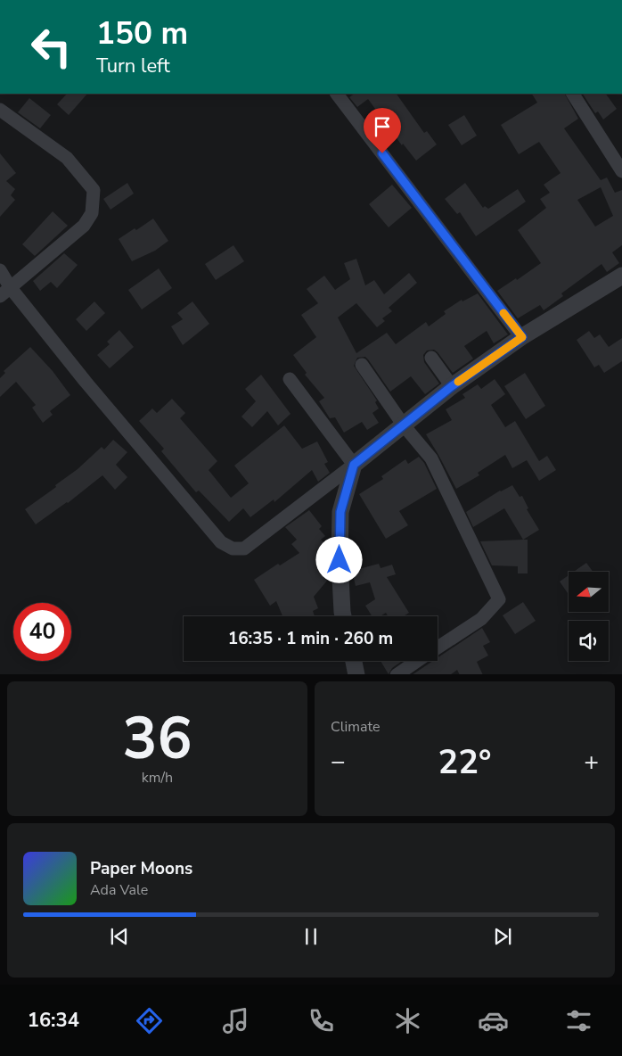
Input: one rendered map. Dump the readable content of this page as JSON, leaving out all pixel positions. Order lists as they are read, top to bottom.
{
  "north": "left",
  "page": {
    "turn": ["150 m", "Turn left"],
    "limit": "40",
    "trip": "16:35 · 1 min · 260 m",
    "tile": [
      ["36", "km/h"],
      "Climate"
    ],
    "heat": ["−", "22°", "+"],
    "song": ["Paper Moons", "Ada Vale"],
    "tabs": "16:34"
  }
}
